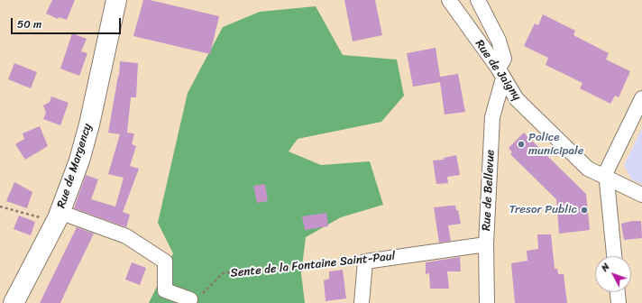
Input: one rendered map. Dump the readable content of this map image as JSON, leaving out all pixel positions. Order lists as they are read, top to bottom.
{
  "streets": {
    "main road": ["Rue de Margency"],
    "street": ["Rue de Jaigny", "Rue de Bellevue", "Sente de la Fontaine Saint-Paul"]
  },
  "crossings": [
    ["Rue de Jaigny", "Rue de Bellevue"],
    ["Rue de Bellevue", "Sente de la Fontaine Saint-Paul"]
  ],
  "places": ["Police municipale", "Tresor Public"],
  "scale_bar": "50 m",
  "north": "top left"
}
